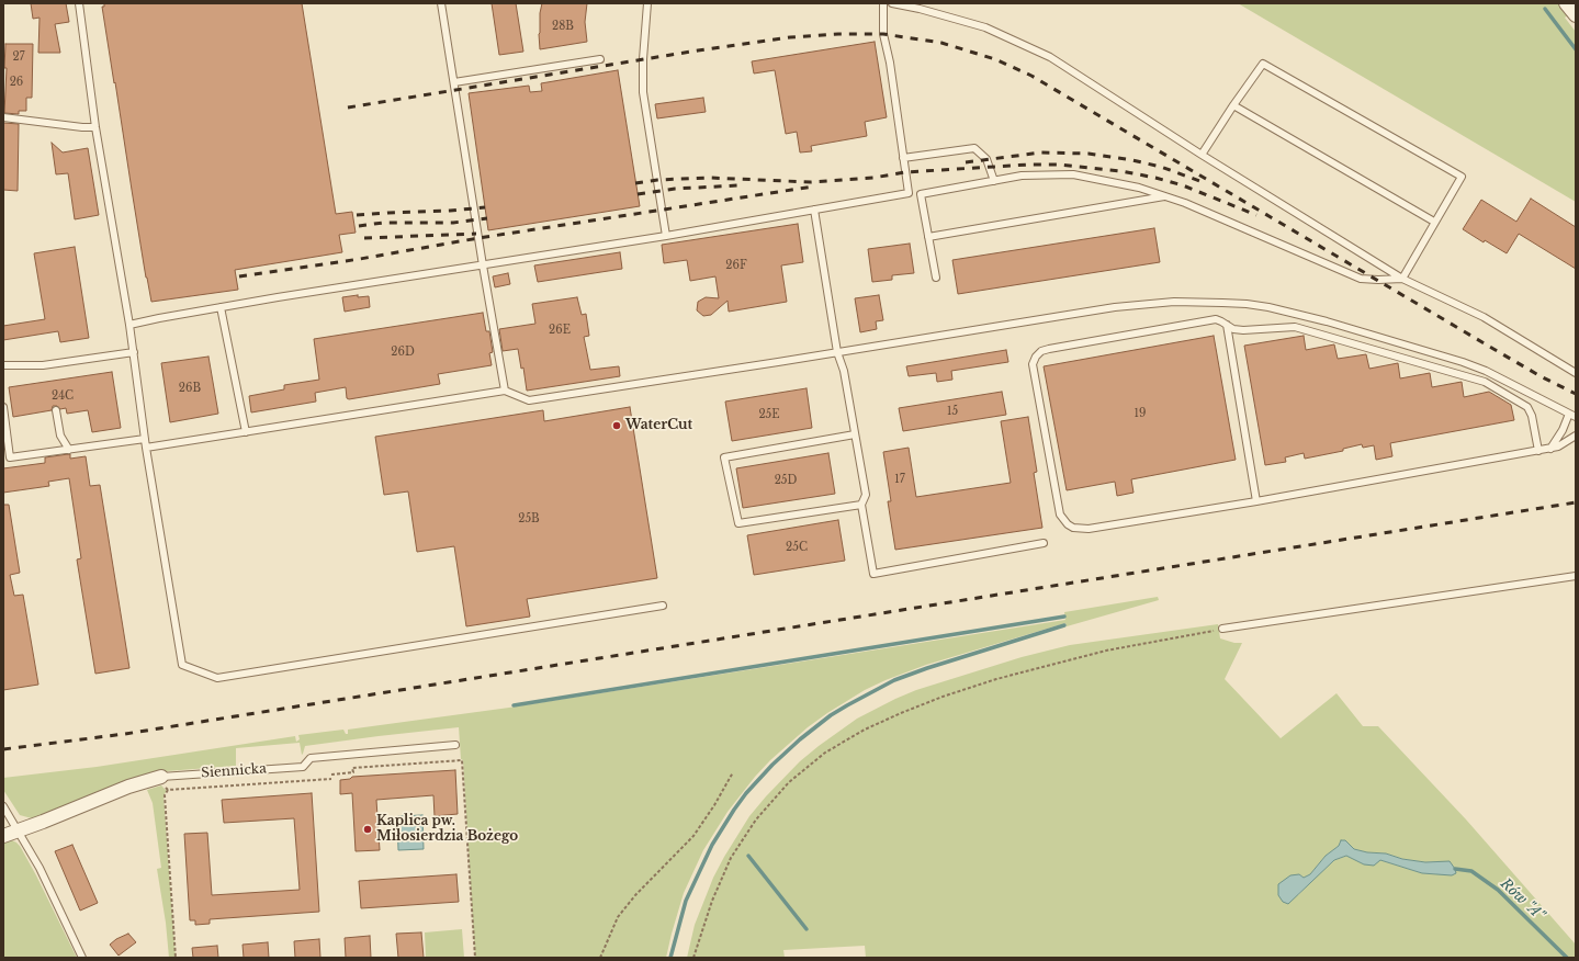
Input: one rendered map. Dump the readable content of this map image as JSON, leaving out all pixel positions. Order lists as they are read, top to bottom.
{
  "streets": {
    "street": ["Siennicka"]
  },
  "water": ["Rów \"A\""],
  "places": ["WaterCut", "Kaplica pw. Miłosierdzia Bożego"],
  "house_numbers": [
    "28B",
    "27",
    "26",
    "26F",
    "26E",
    "26D",
    "26B",
    "24C",
    "15",
    "19",
    "25E",
    "17",
    "25D",
    "25B",
    "25C"
  ]
}
